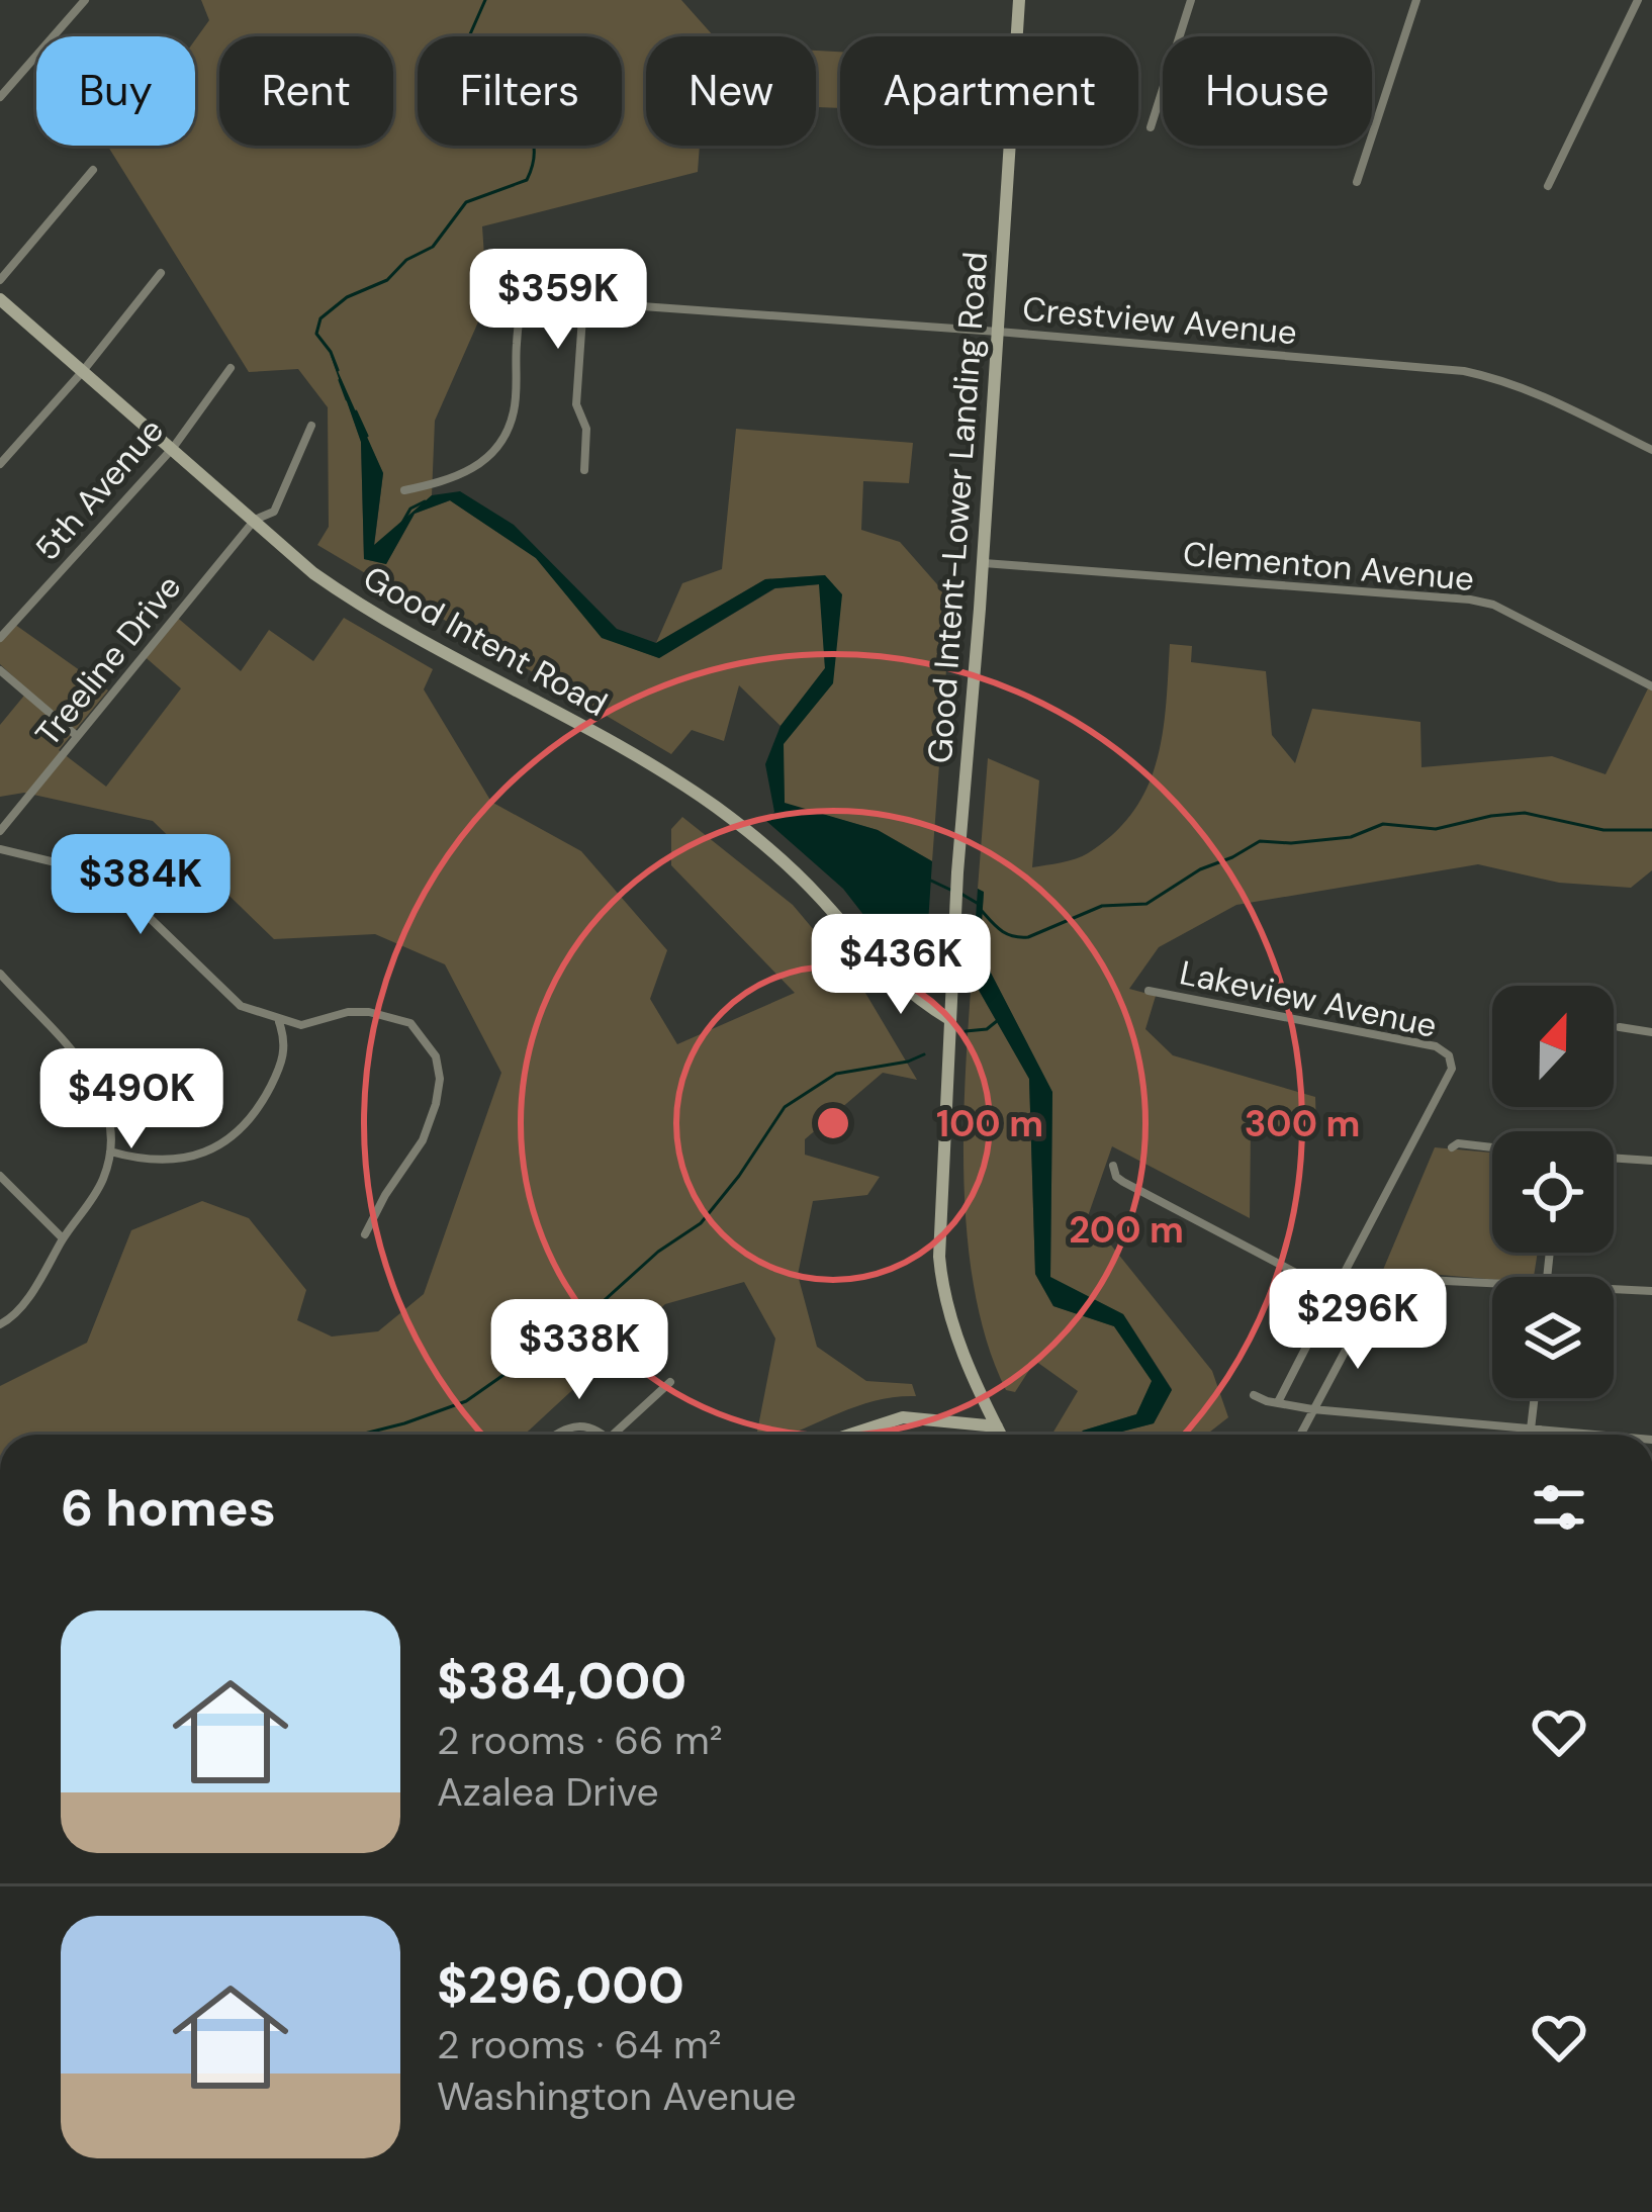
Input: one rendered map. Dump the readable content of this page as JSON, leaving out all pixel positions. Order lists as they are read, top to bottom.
{
  "streets": {
    "main road": ["Good Intent-Lower Landing Road", "Good Intent Road"],
    "street": [
      "Crestview Avenue",
      "5th Avenue",
      "Clementon Avenue",
      "Treeline Drive",
      "Lakeview Avenue"
    ]
  },
  "crossings": [
    ["Crestview Avenue", "Good Intent-Lower Landing Road"],
    ["5th Avenue", "Good Intent Road"],
    ["Good Intent-Lower Landing Road", "Clementon Avenue"],
    ["Good Intent-Lower Landing Road", "Good Intent Road"],
    ["Good Intent Road", "Treeline Drive"]
  ],
  "north": "top",
  "page": {
    "chip": [
      "Buy",
      "Rent",
      "Filters",
      "New",
      "Apartment",
      "House"
    ],
    "price": [
      "$359K",
      "$384K",
      "$436K",
      "$490K",
      "$296K",
      "$338K"
    ],
    "heading": "6 homes",
    "list": [
      {
        "name": "$384,000",
        "note": "2 rooms · 66 m² · Azalea Drive"
      },
      {
        "name": "$296,000",
        "note": "2 rooms · 64 m² · Washington Avenue"
      }
    ]
  },
  "rings": ["100 m", "300 m", "200 m"]
}
